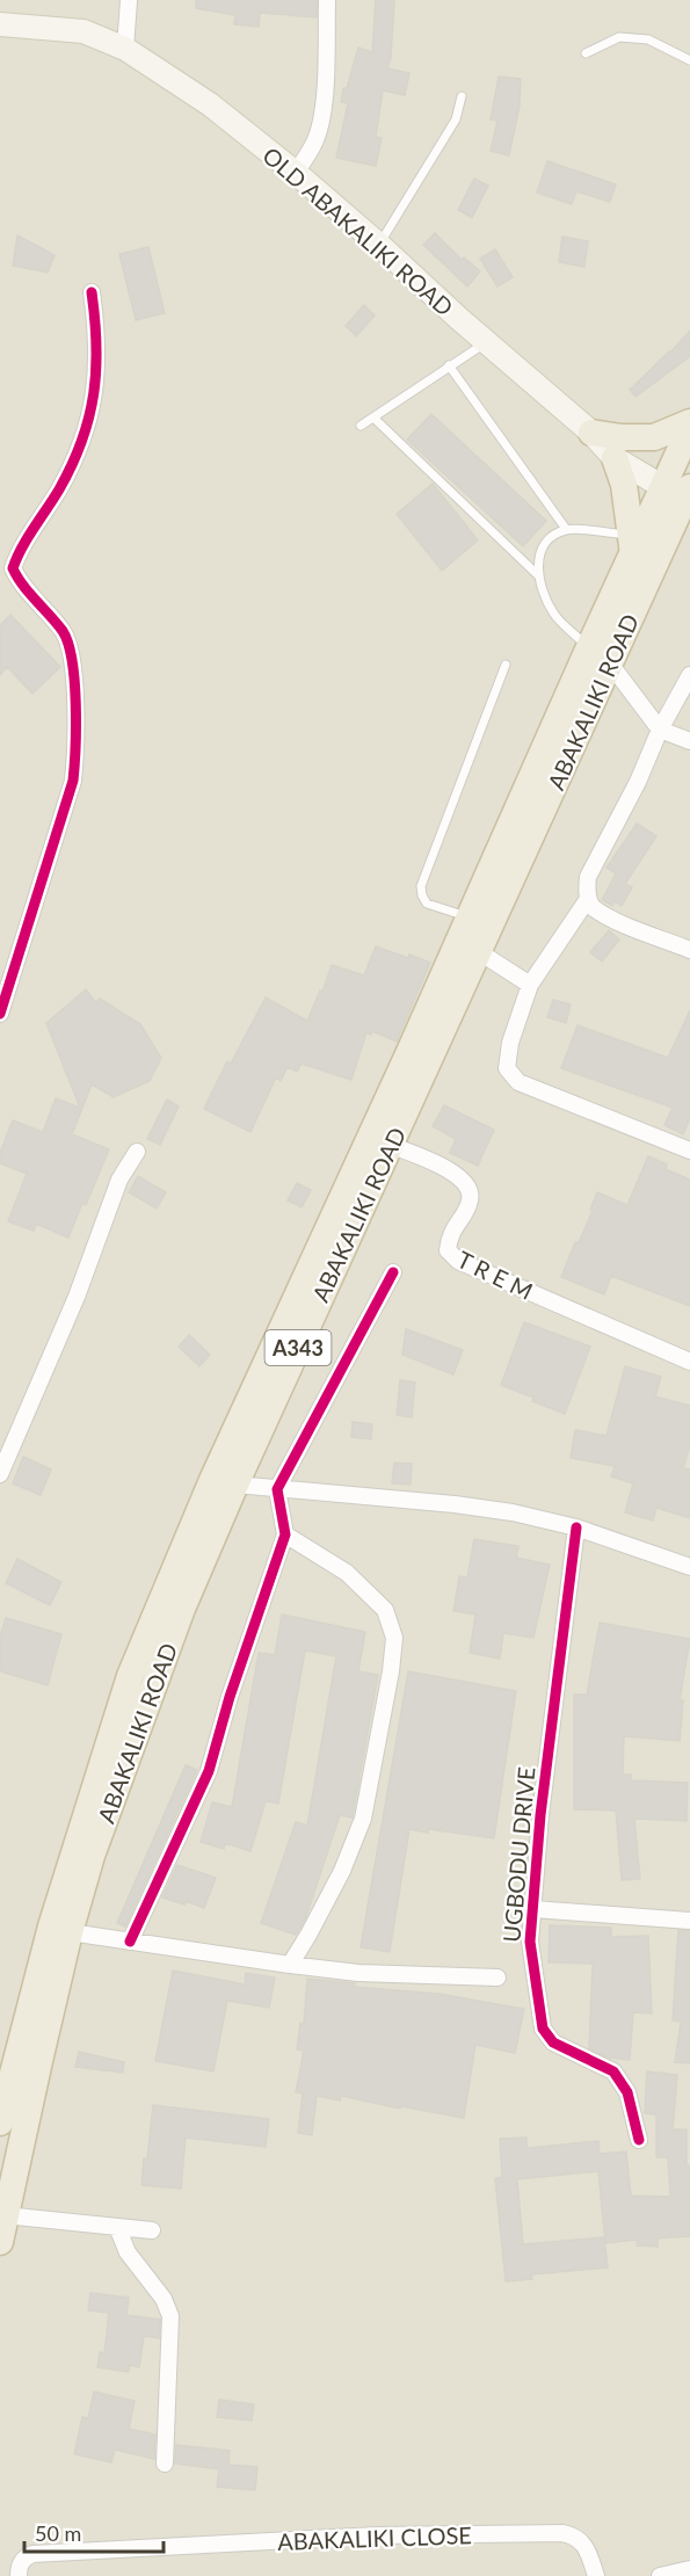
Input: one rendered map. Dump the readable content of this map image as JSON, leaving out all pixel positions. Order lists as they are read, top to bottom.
{
  "streets": {
    "highway": ["ABAKALIKI ROAD", "A343"],
    "main road": ["OLD ABAKALIKI ROAD"],
    "street": ["T R E M", "UGBODU DRIVE", "ABAKALIKI CLOSE"]
  },
  "crossings": [
    ["OLD ABAKALIKI ROAD", "ABAKALIKI ROAD"],
    ["ABAKALIKI ROAD", "T R E M"]
  ],
  "scale_bar": "50 m"
}
